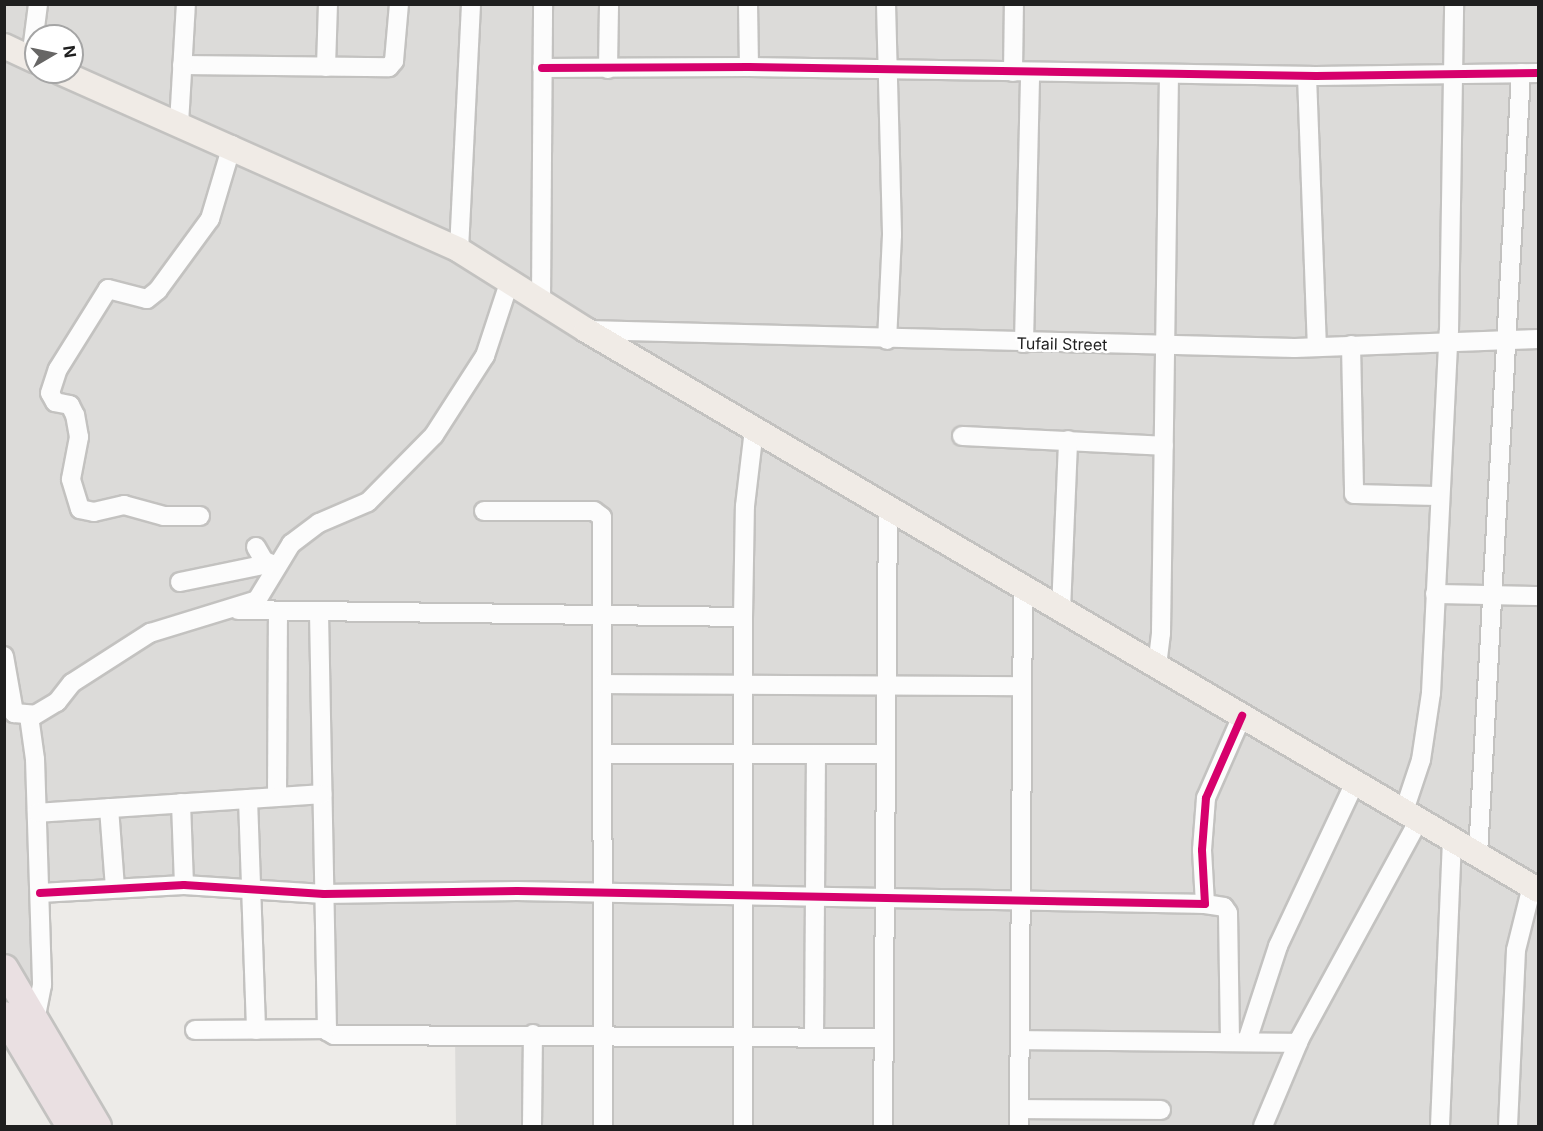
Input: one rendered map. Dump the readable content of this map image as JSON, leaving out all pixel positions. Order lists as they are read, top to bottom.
{
  "streets": {
    "street": ["Tufail Street"]
  },
  "north": "right"
}
